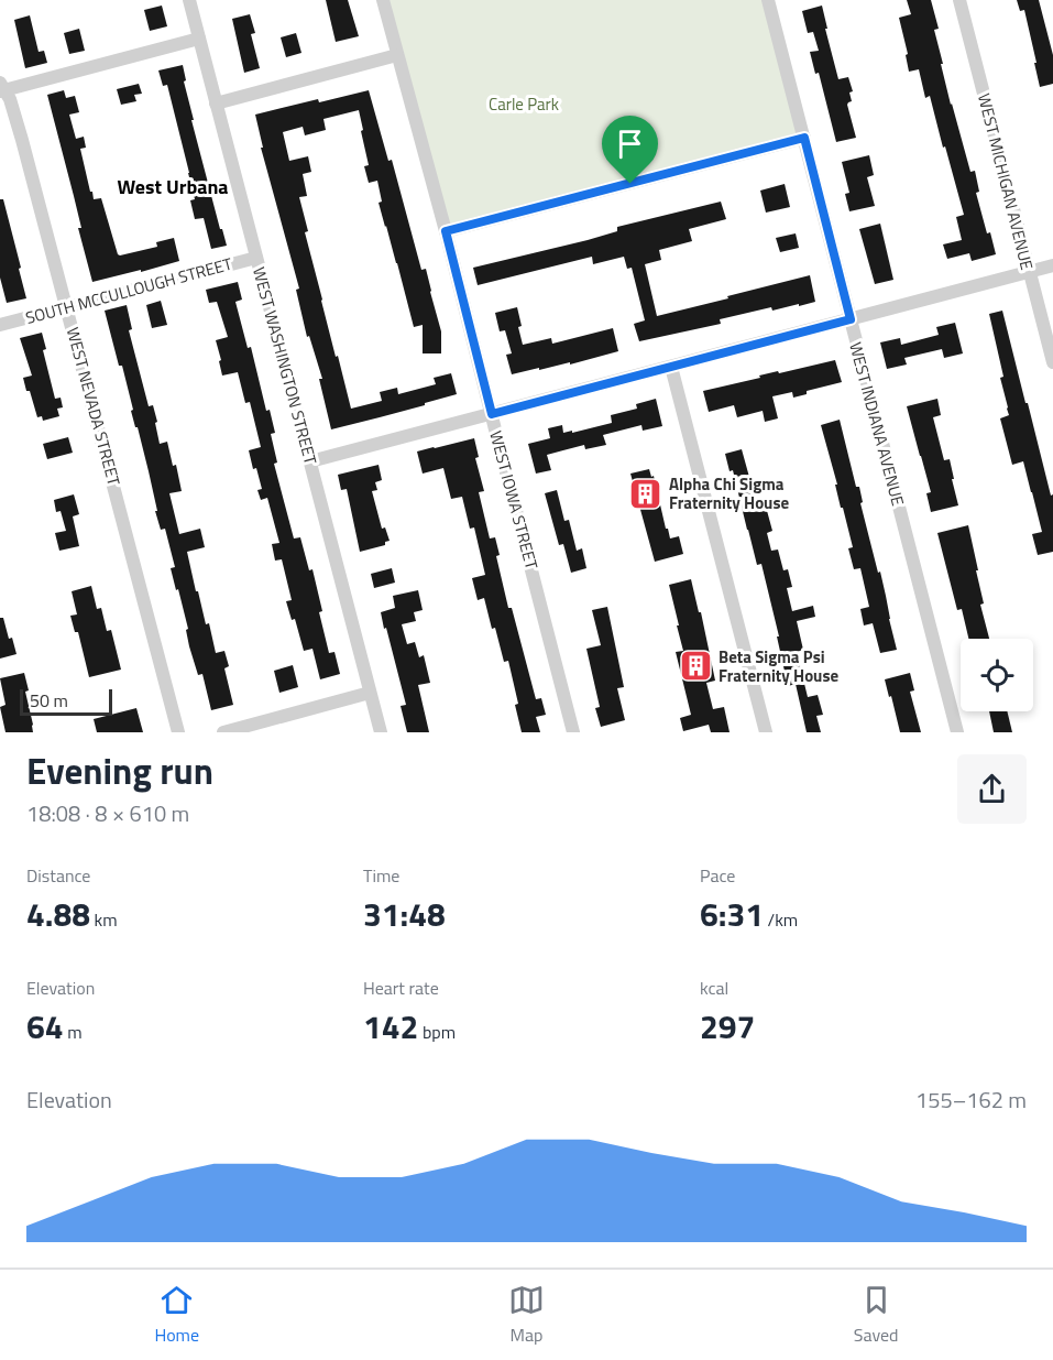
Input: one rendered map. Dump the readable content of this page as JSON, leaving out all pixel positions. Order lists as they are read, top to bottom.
{
  "streets": {
    "street": [
      "WEST MICHIGAN AVENUE",
      "SOUTH MCCULLOUGH STREET",
      "WEST WASHINGTON STREET",
      "WEST NEVADA STREET",
      "WEST INDIANA AVENUE",
      "WEST IOWA STREET"
    ]
  },
  "crossings": [
    ["SOUTH MCCULLOUGH STREET", "WEST WASHINGTON STREET"],
    ["SOUTH MCCULLOUGH STREET", "WEST NEVADA STREET"]
  ],
  "districts": ["West Urbana"],
  "parks": ["Carle Park"],
  "places": {
    "building": ["Alpha Chi Sigma Fraternity House", "Beta Sigma Psi Fraternity House"]
  },
  "scale_bar": "50 m",
  "page": {
    "scale": "50 m",
    "heading": ["Evening run", "18:08 · 8 × 610 m"],
    "stats": [
      ["Distance", "4.88 km"],
      ["Time", "31:48"],
      ["Pace", "6:31 /km"],
      ["Elevation", "64 m"],
      ["Heart rate", "142 bpm"],
      ["kcal", "297"]
    ],
    "chart": ["Elevation", "155–162 m"],
    "tabs": ["Home", "Map", "Saved"]
  }
}
